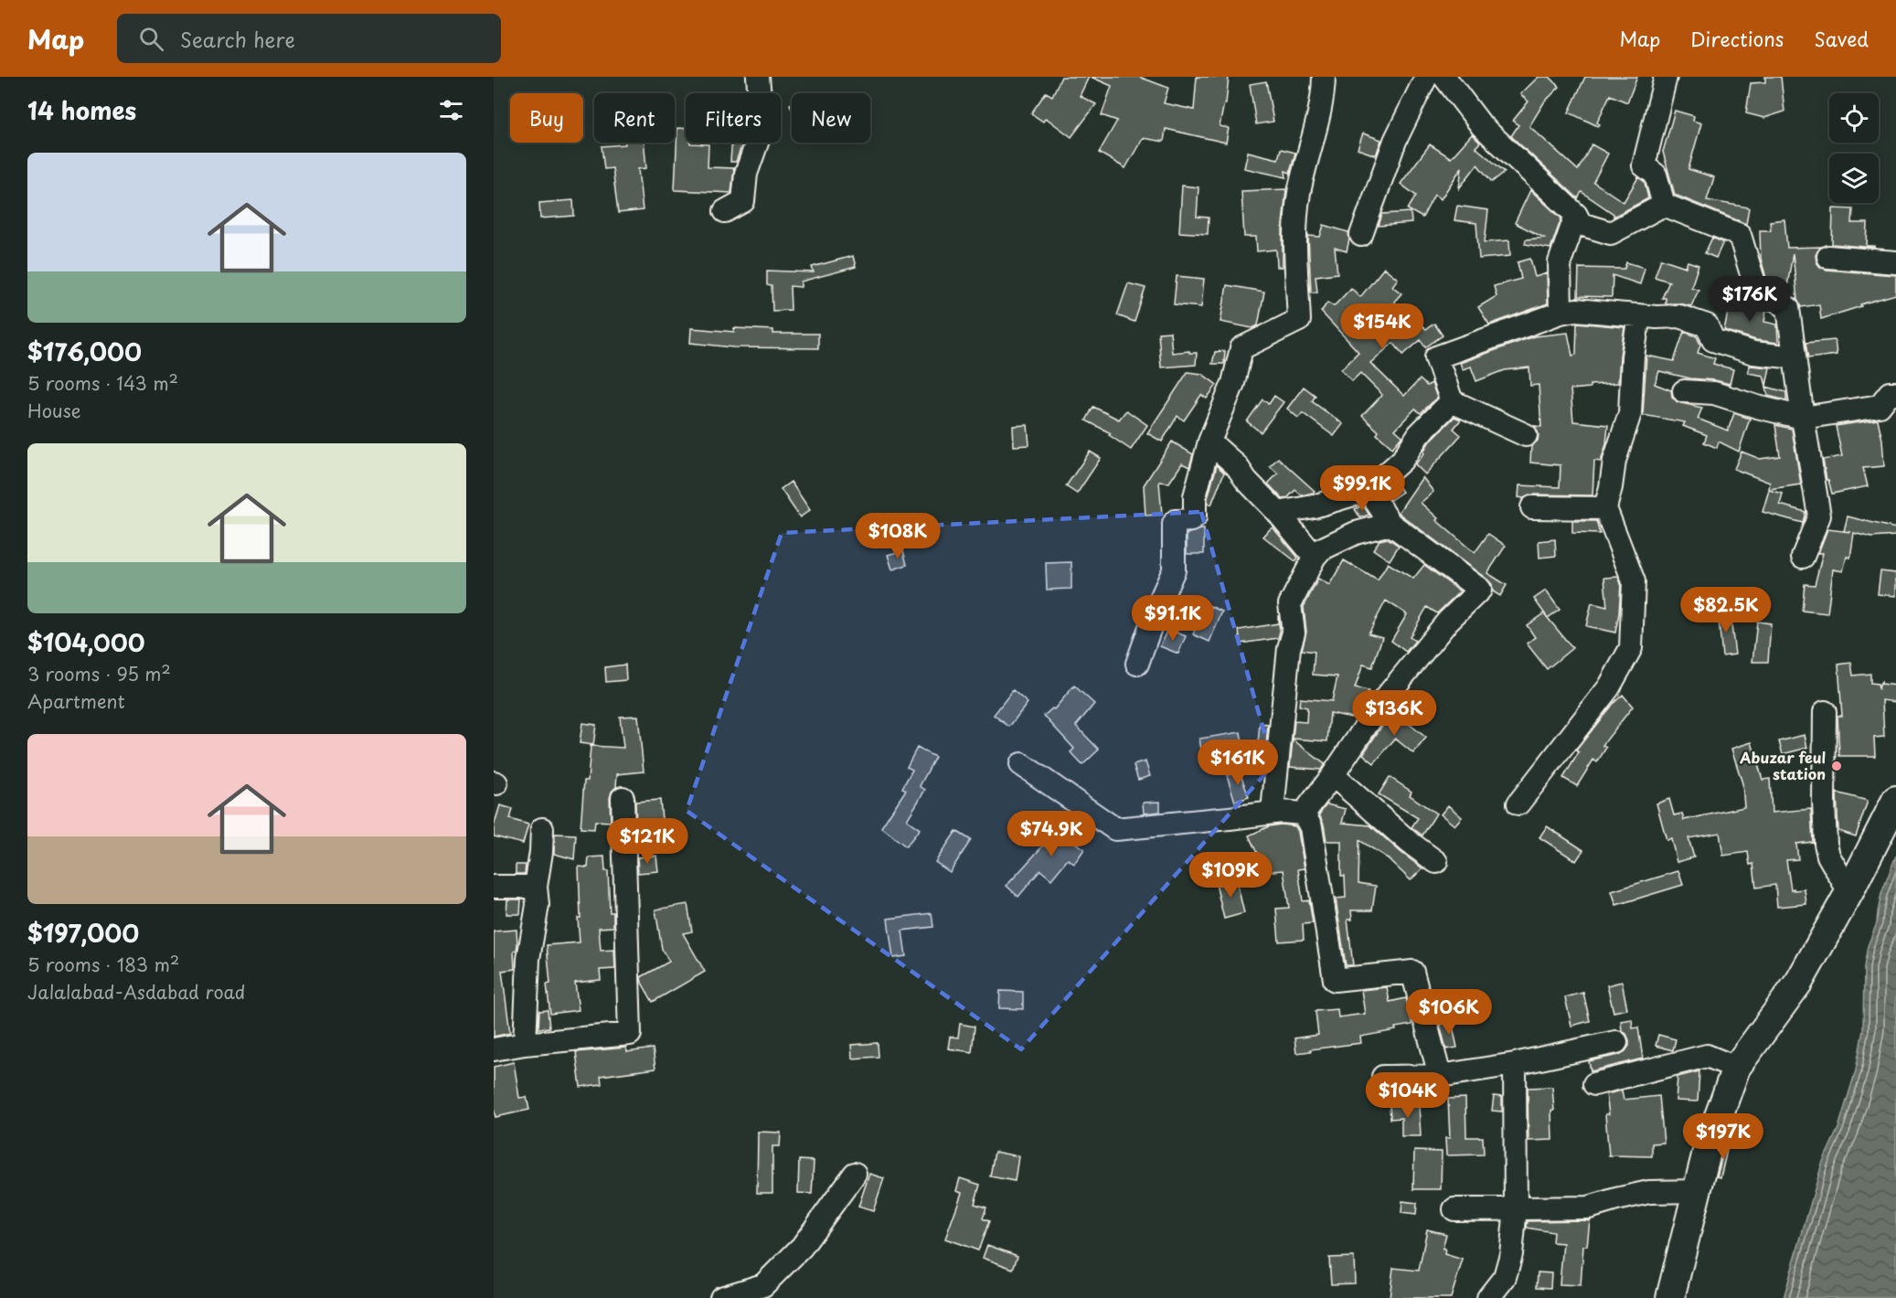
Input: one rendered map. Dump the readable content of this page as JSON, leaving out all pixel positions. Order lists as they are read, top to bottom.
{
  "places": ["Abuzar feul station"],
  "page": {
    "header": "Map",
    "search": "Search here",
    "nav": ["Map", "Directions", "Saved"],
    "heading": "14 homes",
    "chip": [
      "Buy",
      "Rent",
      "Filters",
      "New"
    ],
    "list": [
      {
        "name": "$176,000",
        "note": "5 rooms · 143 m² · House"
      },
      {
        "name": "$104,000",
        "note": "3 rooms · 95 m² · Apartment"
      },
      {
        "name": "$197,000",
        "note": "5 rooms · 183 m² · Jalalabad-Asdabad road"
      }
    ],
    "price": [
      "$176K",
      "$154K",
      "$99.1K",
      "$108K",
      "$82.5K",
      "$91.1K",
      "$136K",
      "$161K",
      "$74.9K",
      "$121K",
      "$109K",
      "$106K",
      "$104K",
      "$197K"
    ]
  }
}
